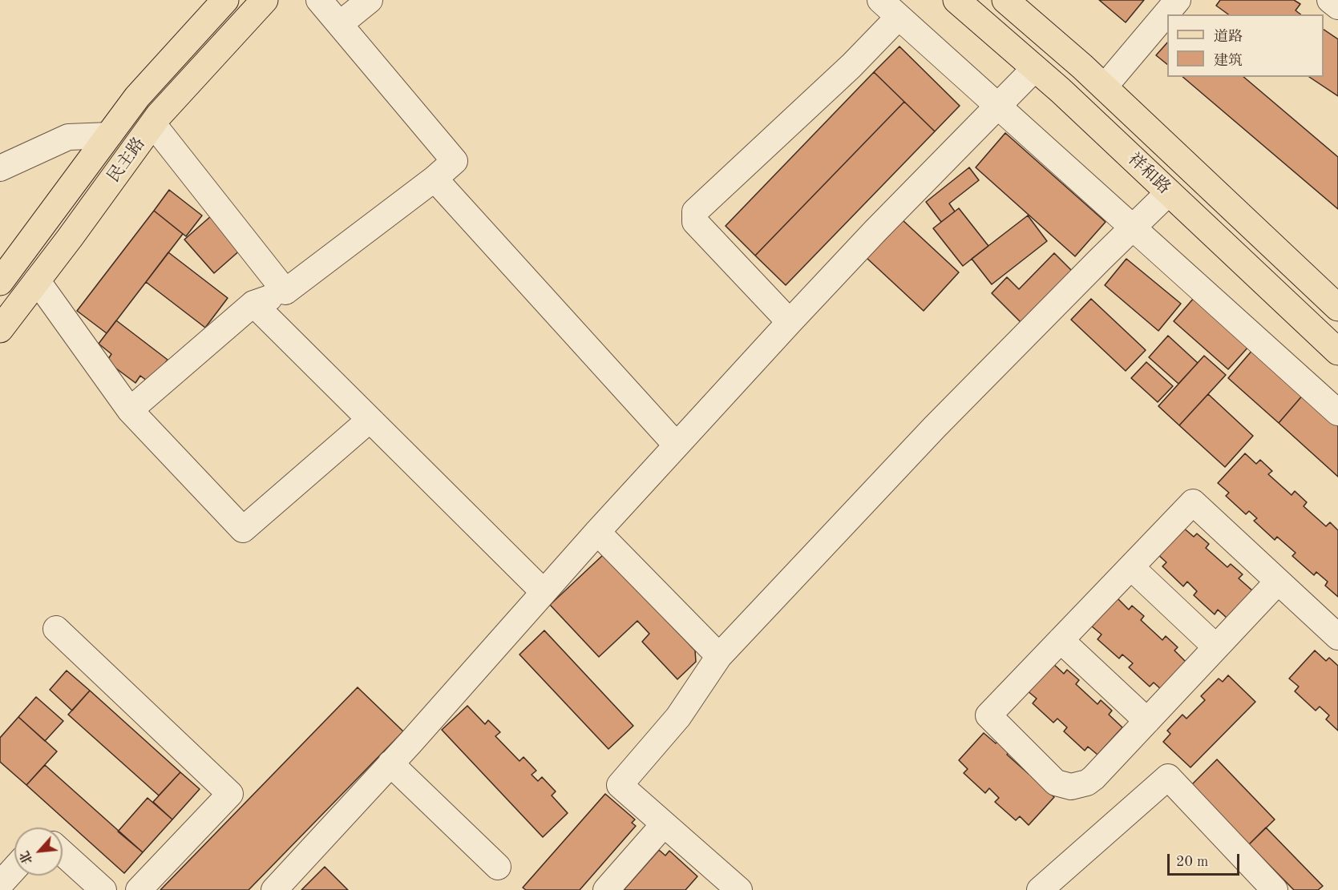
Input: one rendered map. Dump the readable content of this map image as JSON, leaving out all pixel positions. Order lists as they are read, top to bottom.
{
  "streets": {
    "main road": ["民主路", "祥和路"]
  },
  "legend": ["道路", "建筑"],
  "scale_bar": "20 m",
  "north": "bottom left"
}
